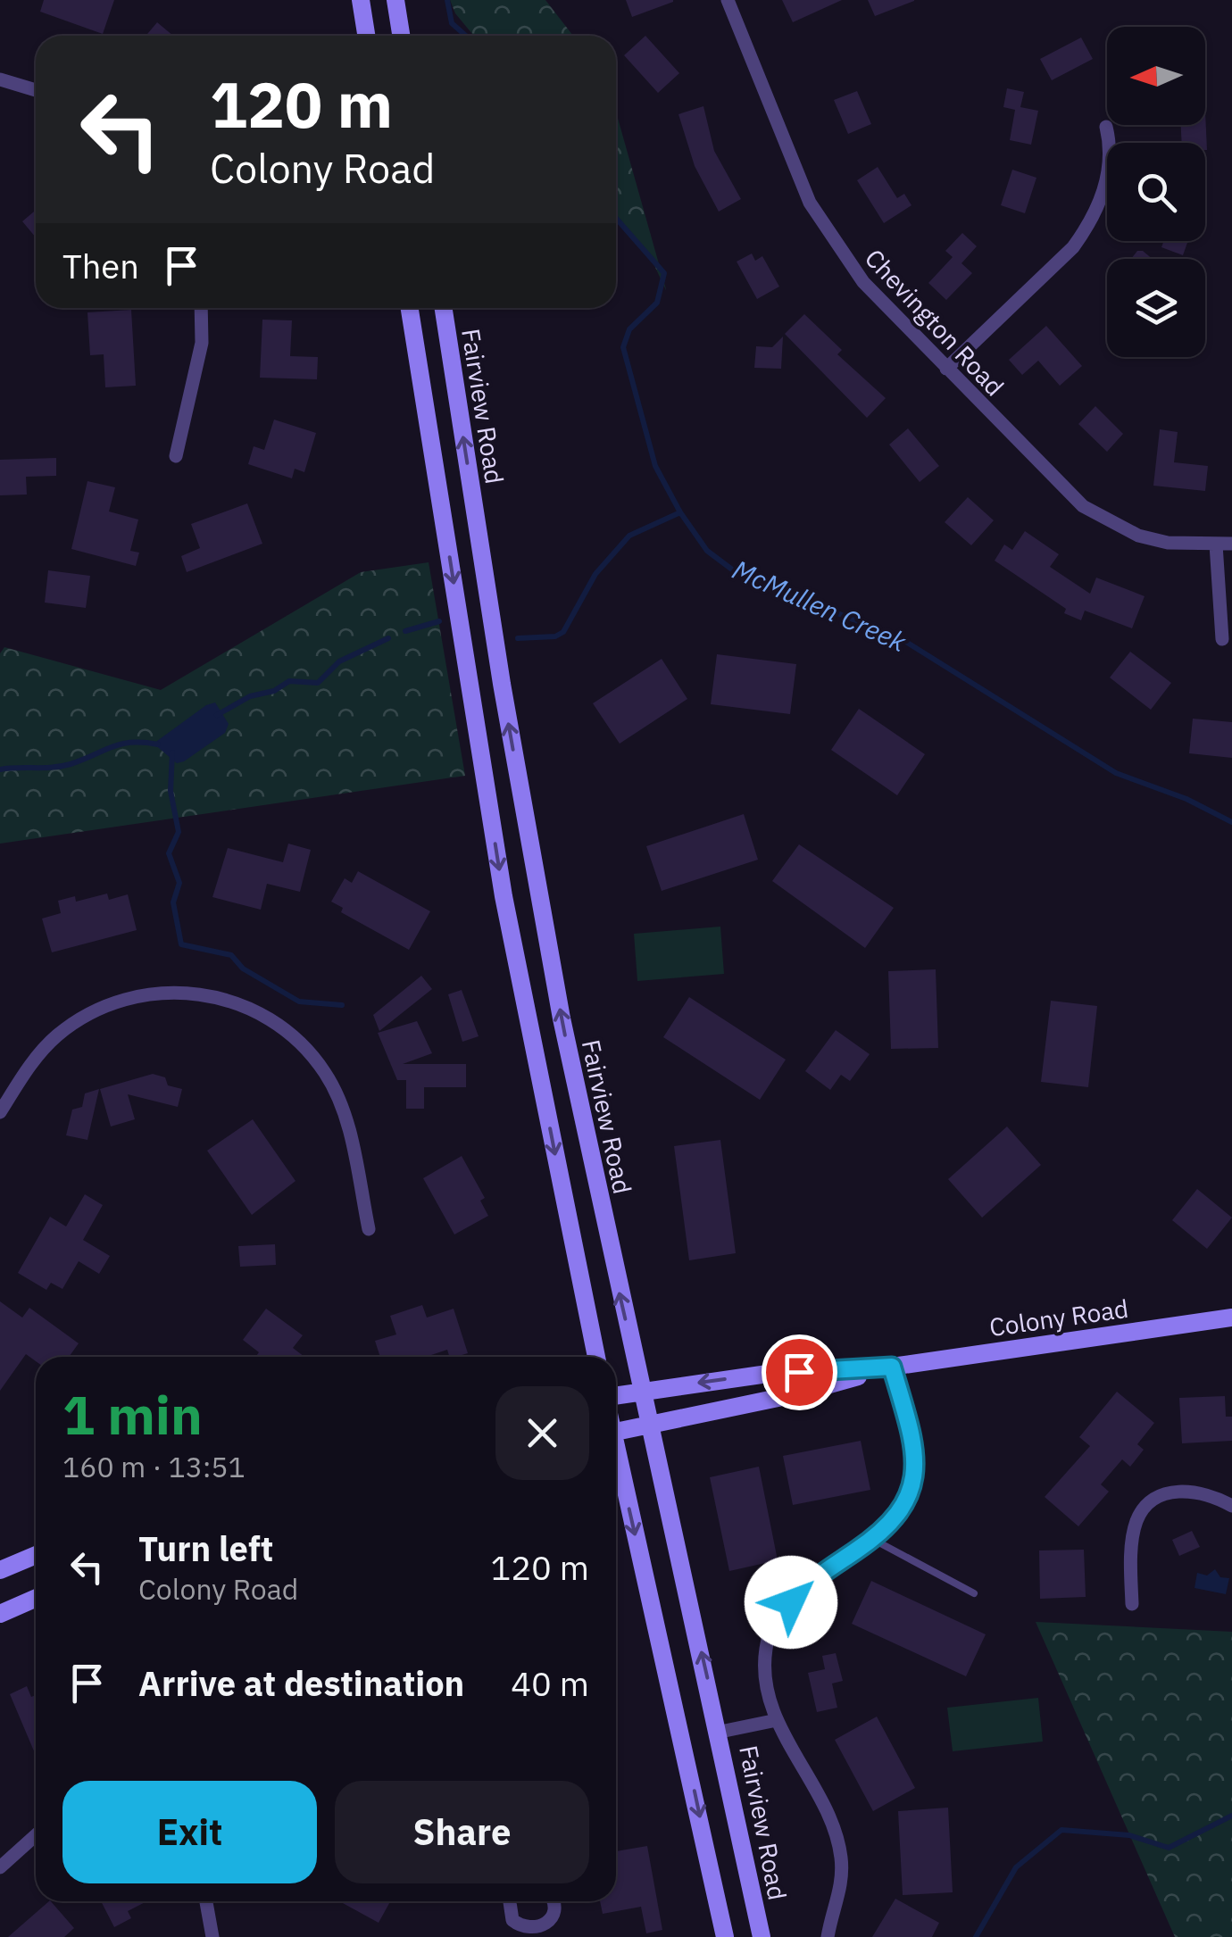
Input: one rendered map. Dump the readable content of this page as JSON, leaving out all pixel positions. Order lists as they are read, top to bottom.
{
  "streets": {
    "main road": ["Fairview Road", "Colony Road"],
    "street": ["Chevington Road"]
  },
  "crossings": [
    ["Fairview Road", "Colony Road"]
  ],
  "water": ["McMullen Creek"],
  "north": "left",
  "page": {
    "turn": ["120 m", "Colony Road"],
    "then": "Then",
    "heading": ["1 min", "160 m · 13:51"],
    "list": [
      {
        "name": "Turn left",
        "note": "Colony Road",
        "value": "120 m"
      },
      {
        "name": "Arrive at destination",
        "value": "40 m"
      }
    ],
    "buttons": ["Exit", "Share"]
  }
}
